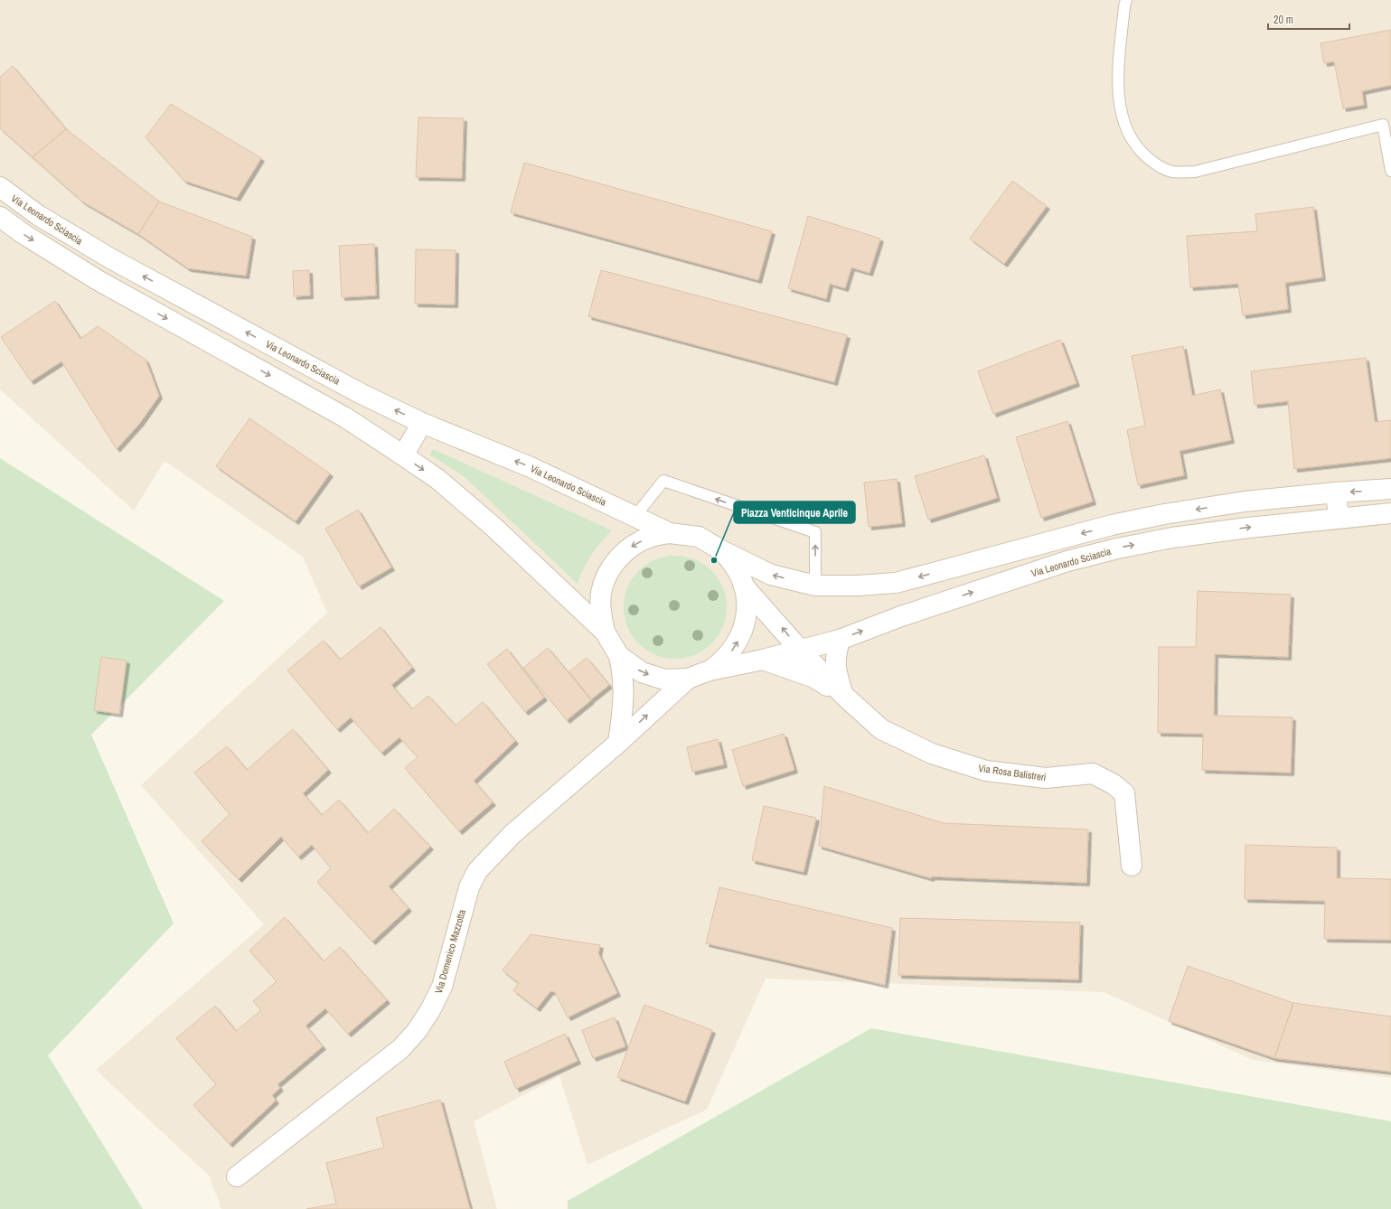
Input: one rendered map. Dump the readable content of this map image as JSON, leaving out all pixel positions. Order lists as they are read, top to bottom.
{
  "streets": {
    "street": ["Via Leonardo Sciascia", "Via Rosa Balistreri", "Via Domenico Mazzotta"]
  },
  "places": ["Piazza Venticinque Aprile"],
  "scale_bar": "20 m"
}
